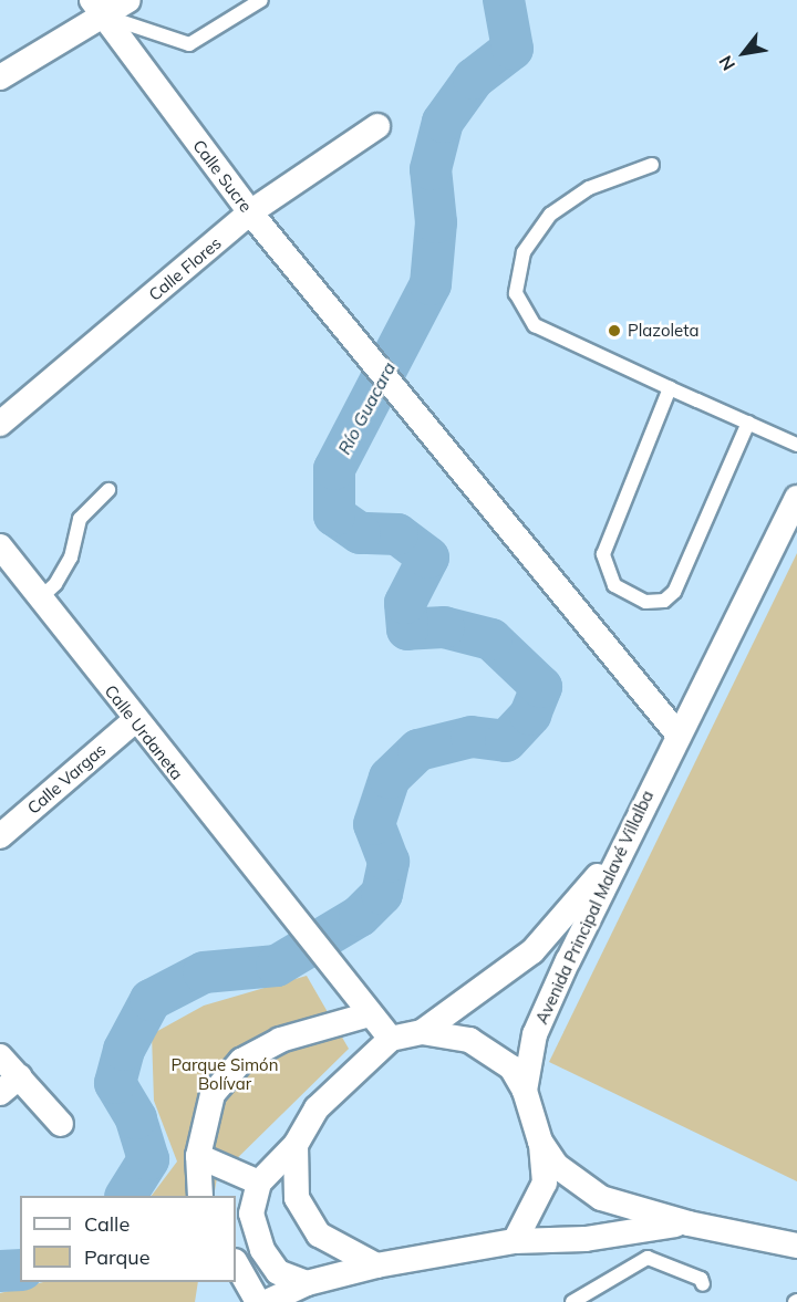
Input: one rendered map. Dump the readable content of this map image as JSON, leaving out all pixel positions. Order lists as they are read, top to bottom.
{
  "streets": {
    "street": [
      "Calle Sucre",
      "Calle Flores",
      "Calle Urdaneta",
      "Calle Vargas",
      "Avenida Principal Malavé Villalba"
    ]
  },
  "crossings": [
    ["Calle Sucre", "Calle Flores"],
    ["Calle Sucre", "Avenida Principal Malavé Villalba"],
    ["Calle Urdaneta", "Calle Vargas"]
  ],
  "water": ["Río Guacara"],
  "parks": ["Parque Simón Bolívar"],
  "places": ["Plazoleta"],
  "legend": ["Calle", "Parque"],
  "north": "bottom left"
}
